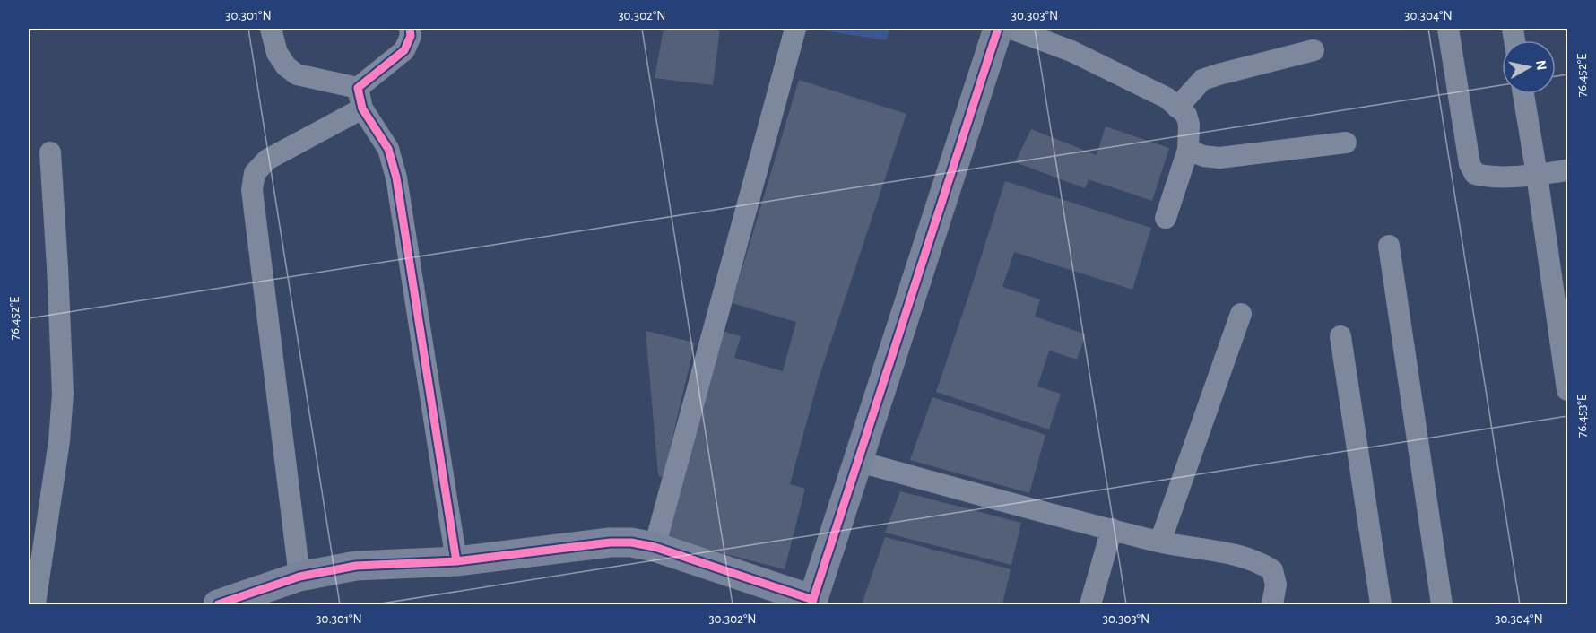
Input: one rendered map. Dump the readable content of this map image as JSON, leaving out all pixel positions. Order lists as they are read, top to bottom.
{
  "north": "right",
  "coordinates": [
    "30.301°N",
    "30.302°N",
    "30.303°N",
    "30.304°N",
    "76.452°E",
    "76.453°E"
  ]
}
